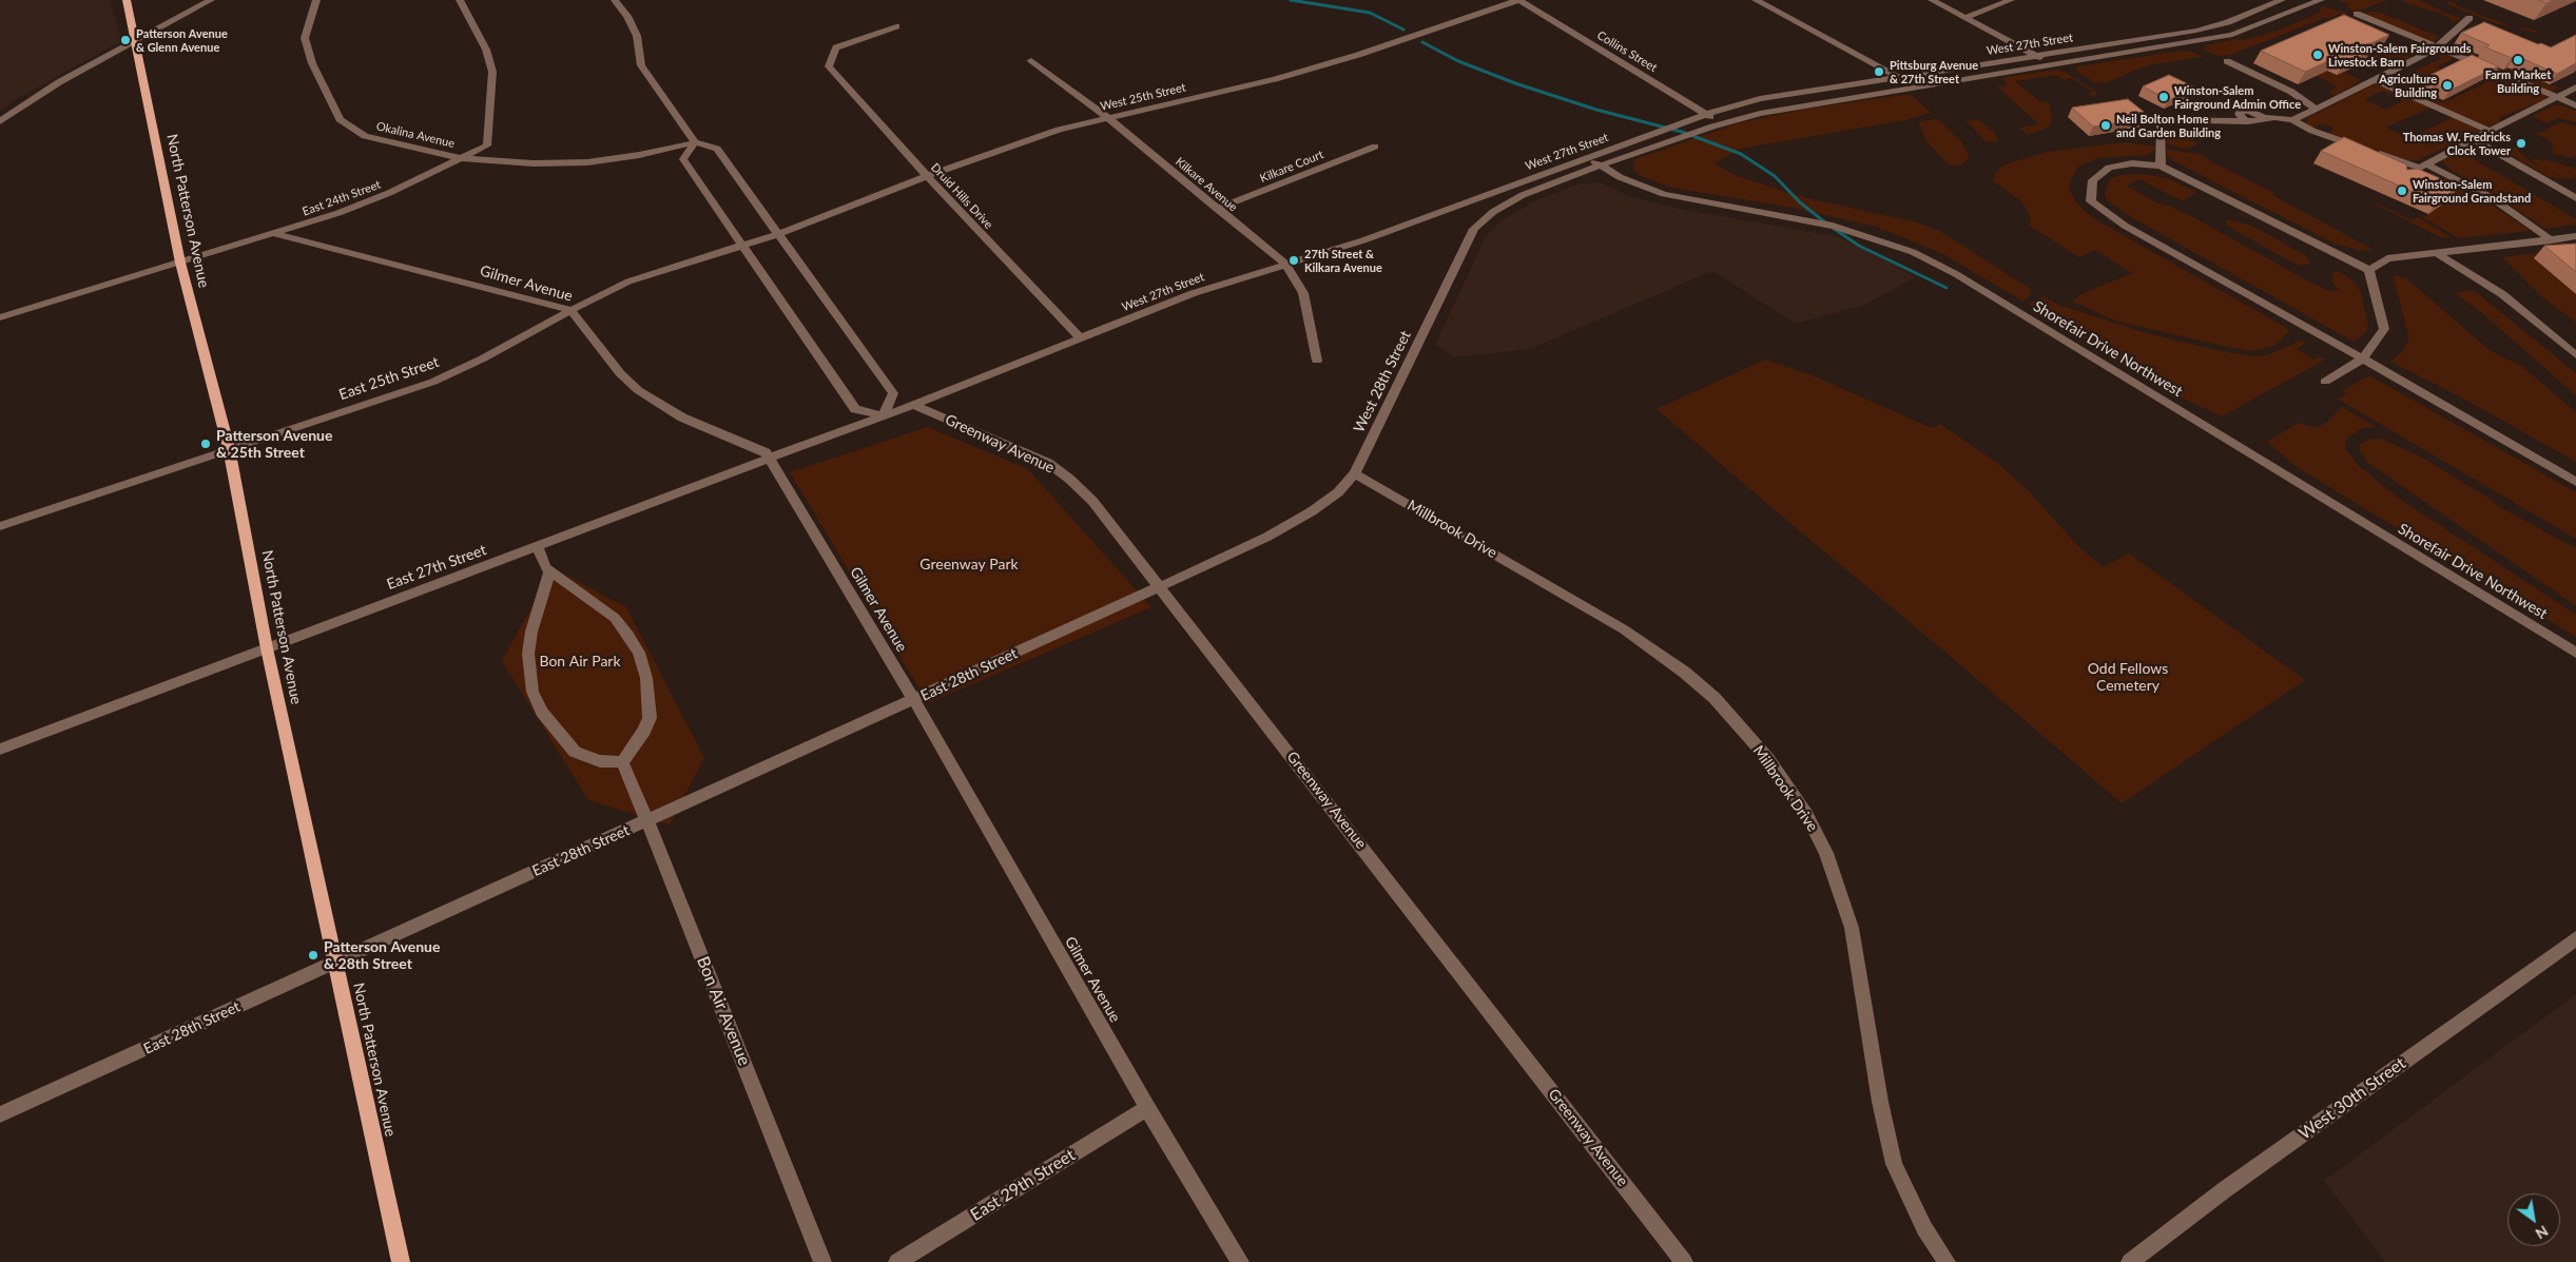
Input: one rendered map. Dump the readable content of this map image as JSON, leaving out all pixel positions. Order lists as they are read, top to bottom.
{
  "streets": {
    "main road": ["North Patterson Avenue"],
    "street": [
      "West 27th Street",
      "Collins Street",
      "West 25th Street",
      "Okalina Avenue",
      "Kilkare Court",
      "Kilkare Avenue",
      "Druid Hills Drive",
      "East 24th Street",
      "Gilmer Avenue",
      "Shorefair Drive Northwest",
      "East 25th Street",
      "West 28th Street",
      "Greenway Avenue",
      "Millbrook Drive",
      "East 27th Street",
      "East 28th Street",
      "Bon Air Avenue",
      "West 30th Street",
      "East 29th Street"
    ]
  },
  "crossings": [
    ["West 27th Street", "Collins Street"],
    ["West 27th Street", "Kilkare Avenue"],
    ["West 27th Street", "Druid Hills Drive"],
    ["West 27th Street", "Shorefair Drive Northwest"],
    ["West 27th Street", "West 28th Street"],
    ["West 27th Street", "Greenway Avenue"],
    ["West 27th Street", "East 27th Street"],
    ["Collins Street", "West 25th Street"],
    ["West 25th Street", "Kilkare Avenue"],
    ["West 25th Street", "Druid Hills Drive"],
    ["West 25th Street", "East 25th Street"],
    ["Okalina Avenue", "East 24th Street"],
    ["Kilkare Court", "Kilkare Avenue"],
    ["East 24th Street", "North Patterson Avenue"],
    ["East 24th Street", "Gilmer Avenue"],
    ["North Patterson Avenue", "East 25th Street"],
    ["North Patterson Avenue", "East 27th Street"],
    ["North Patterson Avenue", "East 28th Street"],
    ["Gilmer Avenue", "East 25th Street"],
    ["Gilmer Avenue", "East 27th Street"],
    ["Gilmer Avenue", "East 28th Street"],
    ["Gilmer Avenue", "East 29th Street"],
    ["Shorefair Drive Northwest", "West 28th Street"],
    ["West 28th Street", "Greenway Avenue"],
    ["West 28th Street", "Millbrook Drive"],
    ["West 28th Street", "East 28th Street"],
    ["Greenway Avenue", "East 28th Street"],
    ["East 28th Street", "Bon Air Avenue"]
  ],
  "parks": ["Greenway Park", "Bon Air Park", "Odd Fellows Cemetery"],
  "places": [
    "Patterson Avenue & Glenn Avenue",
    "Winston-Salem Fairgrounds Livestock Barn",
    "Farm Market Building",
    "Pittsburg Avenue & 27th Street",
    "Agriculture Building",
    "Winston-Salem Fairground Admin Office",
    "Neil Bolton Home and Garden Building",
    "Thomas W. Fredricks Clock Tower",
    "Winston-Salem Fairground Grandstand",
    "27th Street & Kilkara Avenue",
    "Patterson Avenue & 25th Street",
    "Patterson Avenue & 28th Street"
  ],
  "north": "bottom right"
}
